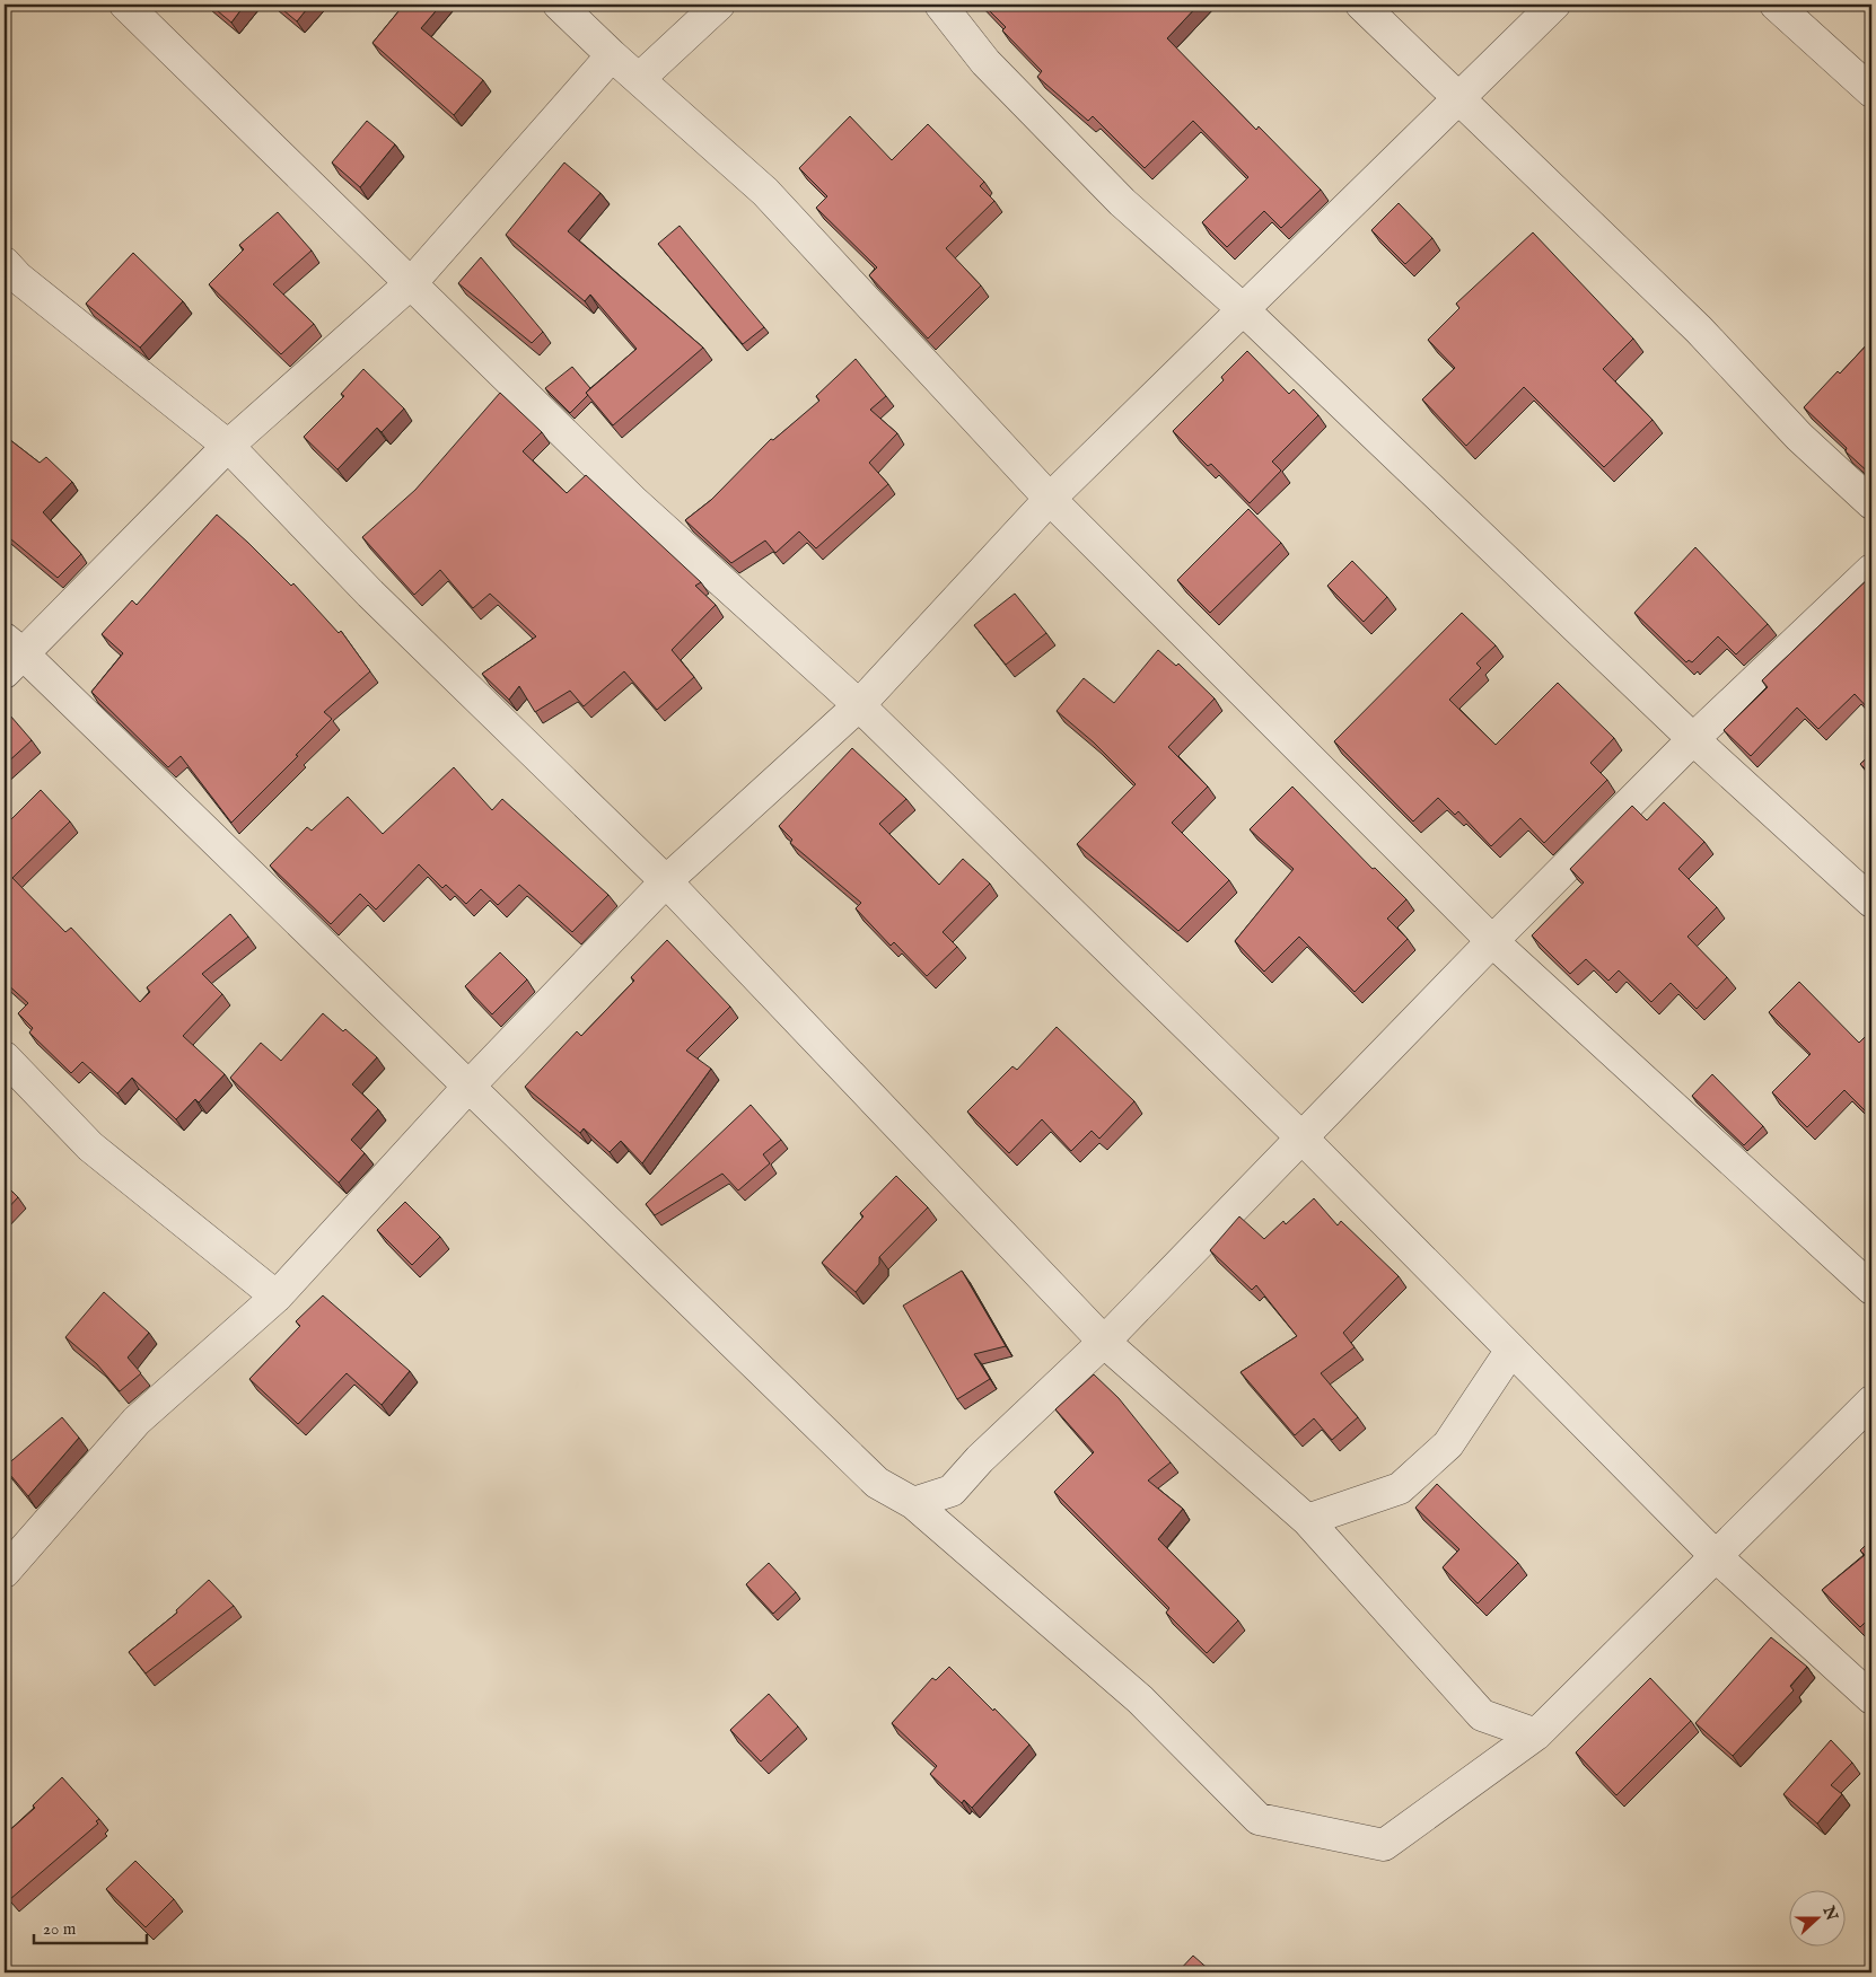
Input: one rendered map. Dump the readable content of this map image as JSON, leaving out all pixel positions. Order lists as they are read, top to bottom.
{
  "scale_bar": "20 m",
  "north": "right"
}
